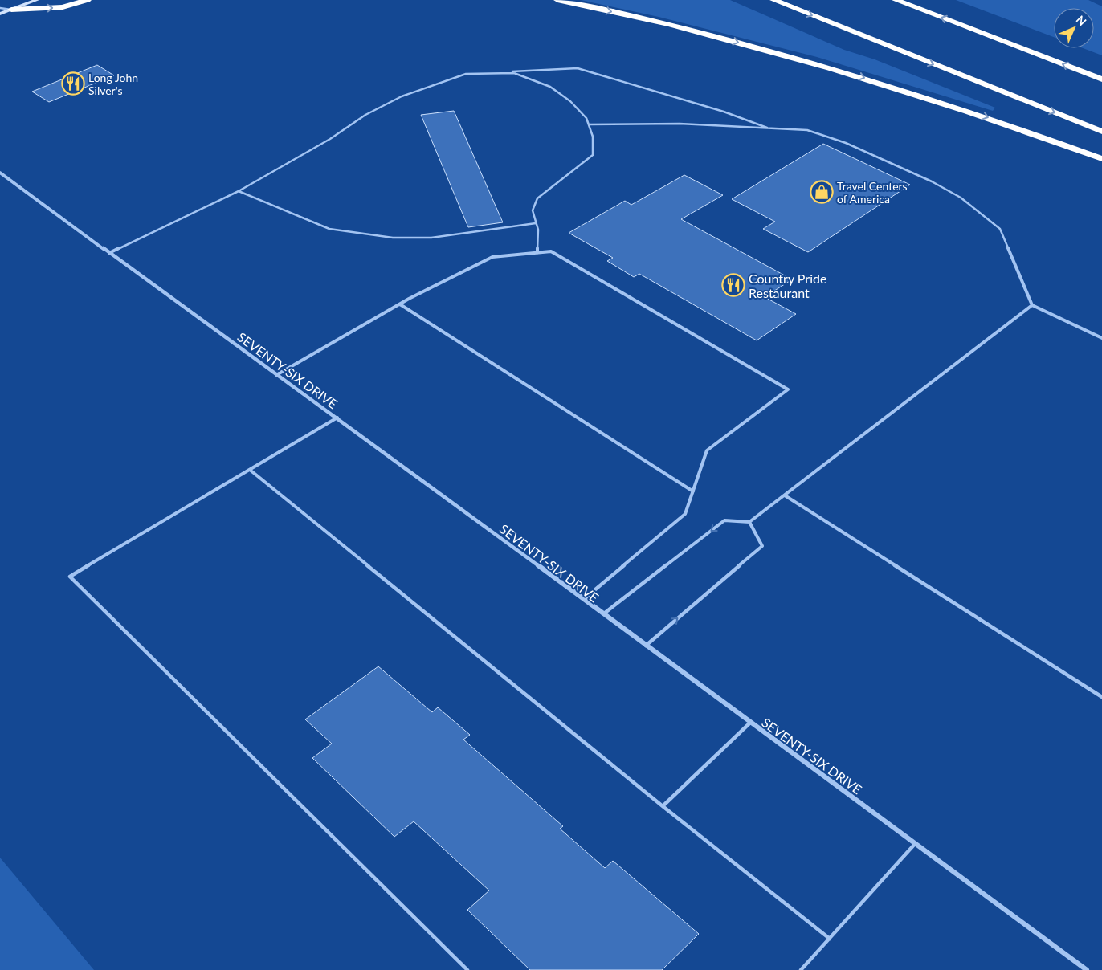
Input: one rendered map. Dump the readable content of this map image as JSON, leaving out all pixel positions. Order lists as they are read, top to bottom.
{
  "streets": {
    "street": ["SEVENTY-SIX DRIVE"]
  },
  "places": {
    "restaurant": ["Long John Silver's", "Country Pride Restaurant"],
    "shop": ["Travel Centers of America"]
  },
  "north": "top right"
}
